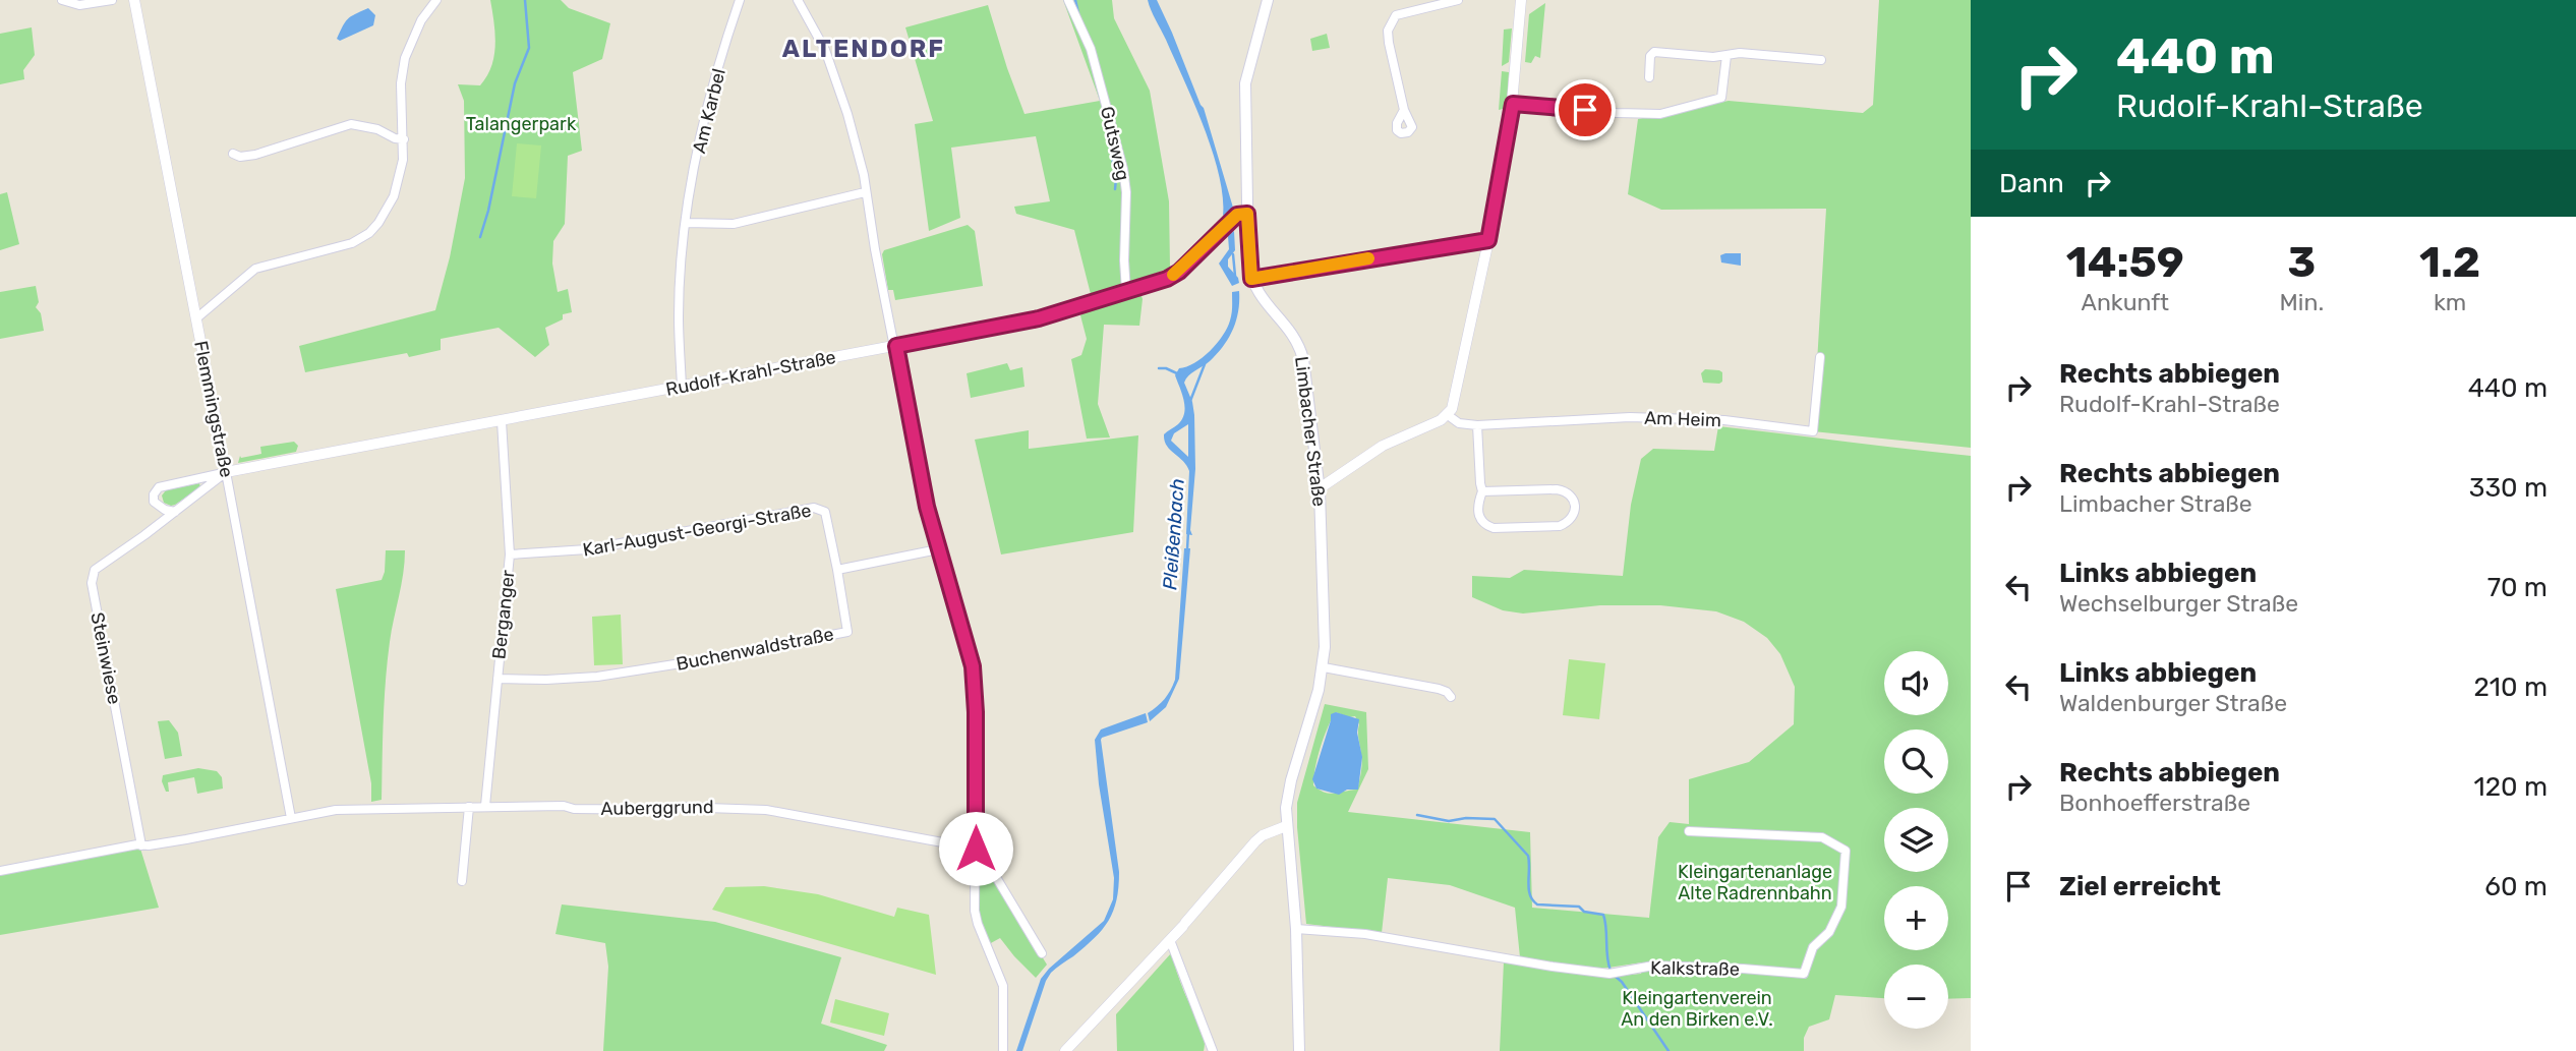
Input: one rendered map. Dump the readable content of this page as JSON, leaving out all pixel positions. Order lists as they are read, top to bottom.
{
  "streets": {
    "main road": ["Limbacher Straße"],
    "street": [
      "Am Karbel",
      "Gutsweg",
      "Rudolf-Krahl-Straße",
      "Flemmingstraße",
      "Am Heim",
      "Karl-August-Georgi-Straße",
      "Berganger",
      "Buchenwaldstraße",
      "Steinwiese",
      "Auberggrund",
      "Kalkstraße"
    ]
  },
  "crossings": [
    ["Am Karbel", "Rudolf-Krahl-Straße"],
    ["Gutsweg", "Rudolf-Krahl-Straße"],
    ["Rudolf-Krahl-Straße", "Flemmingstraße"],
    ["Rudolf-Krahl-Straße", "Limbacher Straße"],
    ["Rudolf-Krahl-Straße", "Berganger"],
    ["Rudolf-Krahl-Straße", "Steinwiese"],
    ["Flemmingstraße", "Steinwiese"],
    ["Flemmingstraße", "Auberggrund"],
    ["Karl-August-Georgi-Straße", "Berganger"],
    ["Karl-August-Georgi-Straße", "Buchenwaldstraße"],
    ["Berganger", "Buchenwaldstraße"],
    ["Berganger", "Auberggrund"]
  ],
  "districts": ["ALTENDORF"],
  "water": ["Pleißenbach"],
  "parks": ["Talangerpark", "Kleingartenanlage Alte Radrennbahn", "Kleingartenverein An den Birken e.V."],
  "page": {
    "turn": ["440 m", "Rudolf-Krahl-Straße"],
    "then": "Dann",
    "eta": [
      "14:59",
      "Ankunft",
      "3",
      "Min.",
      "1.2",
      "km"
    ],
    "list": [
      {
        "name": "Rechts abbiegen",
        "note": "Rudolf-Krahl-Straße",
        "value": "440 m"
      },
      {
        "name": "Rechts abbiegen",
        "note": "Limbacher Straße",
        "value": "330 m"
      },
      {
        "name": "Links abbiegen",
        "note": "Wechselburger Straße",
        "value": "70 m"
      },
      {
        "name": "Links abbiegen",
        "note": "Waldenburger Straße",
        "value": "210 m"
      },
      {
        "name": "Rechts abbiegen",
        "note": "Bonhoefferstraße",
        "value": "120 m"
      },
      {
        "name": "Ziel erreicht",
        "value": "60 m"
      }
    ],
    "map_buttons": ["+", "−"]
  }
}
